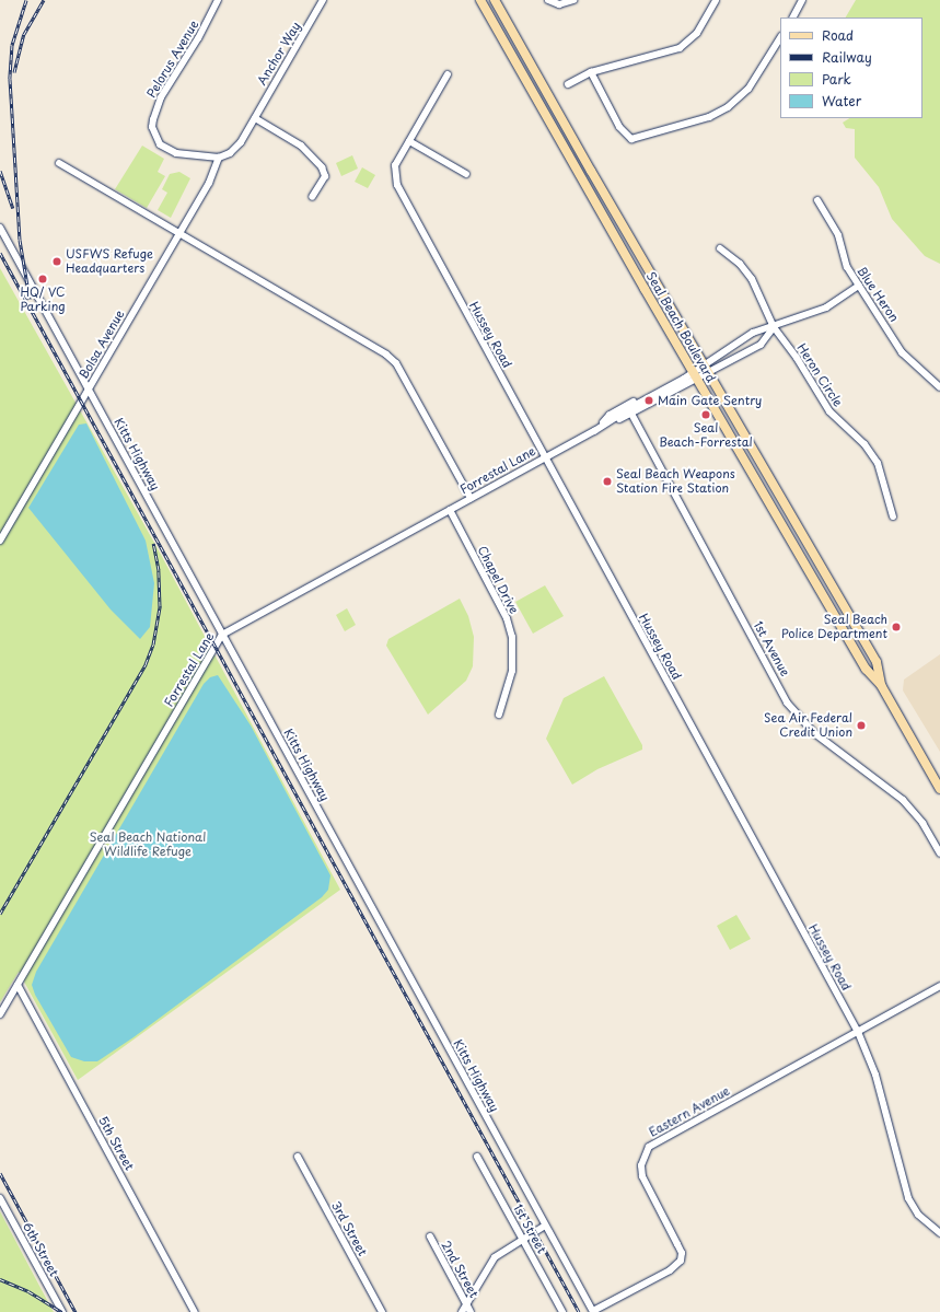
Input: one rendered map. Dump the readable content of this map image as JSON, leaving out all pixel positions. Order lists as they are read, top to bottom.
{
  "streets": {
    "main road": ["Seal Beach Boulevard"],
    "street": [
      "Anchor Way",
      "Pelorus Avenue",
      "Blue Heron",
      "Hussey Road",
      "Bolsa Avenue",
      "Heron Circle",
      "Kitts Highway",
      "Forrestal Lane",
      "Chapel Drive",
      "1st Avenue",
      "Eastern Avenue",
      "5th Street",
      "3rd Street",
      "1st Street",
      "6th Street",
      "2nd Street"
    ]
  },
  "crossings": [
    ["Pelorus Avenue", "Bolsa Avenue"],
    ["Seal Beach Boulevard", "Forrestal Lane"],
    ["Hussey Road", "Forrestal Lane"],
    ["Hussey Road", "Eastern Avenue"],
    ["Bolsa Avenue", "Kitts Highway"],
    ["Kitts Highway", "Forrestal Lane"],
    ["Kitts Highway", "Eastern Avenue"],
    ["Forrestal Lane", "Chapel Drive"],
    ["Forrestal Lane", "1st Avenue"],
    ["Forrestal Lane", "5th Street"]
  ],
  "parks": ["Seal Beach National Wildlife Refuge"],
  "places": [
    "USFWS Refuge Headquarters",
    "HQ/ VC Parking",
    "Main Gate Sentry",
    "Seal Beach-Forrestal",
    "Seal Beach Weapons Station Fire Station",
    "Seal Beach Police Department",
    "Sea Air Federal Credit Union"
  ],
  "legend": [
    "Road",
    "Railway",
    "Park",
    "Water"
  ]
}
